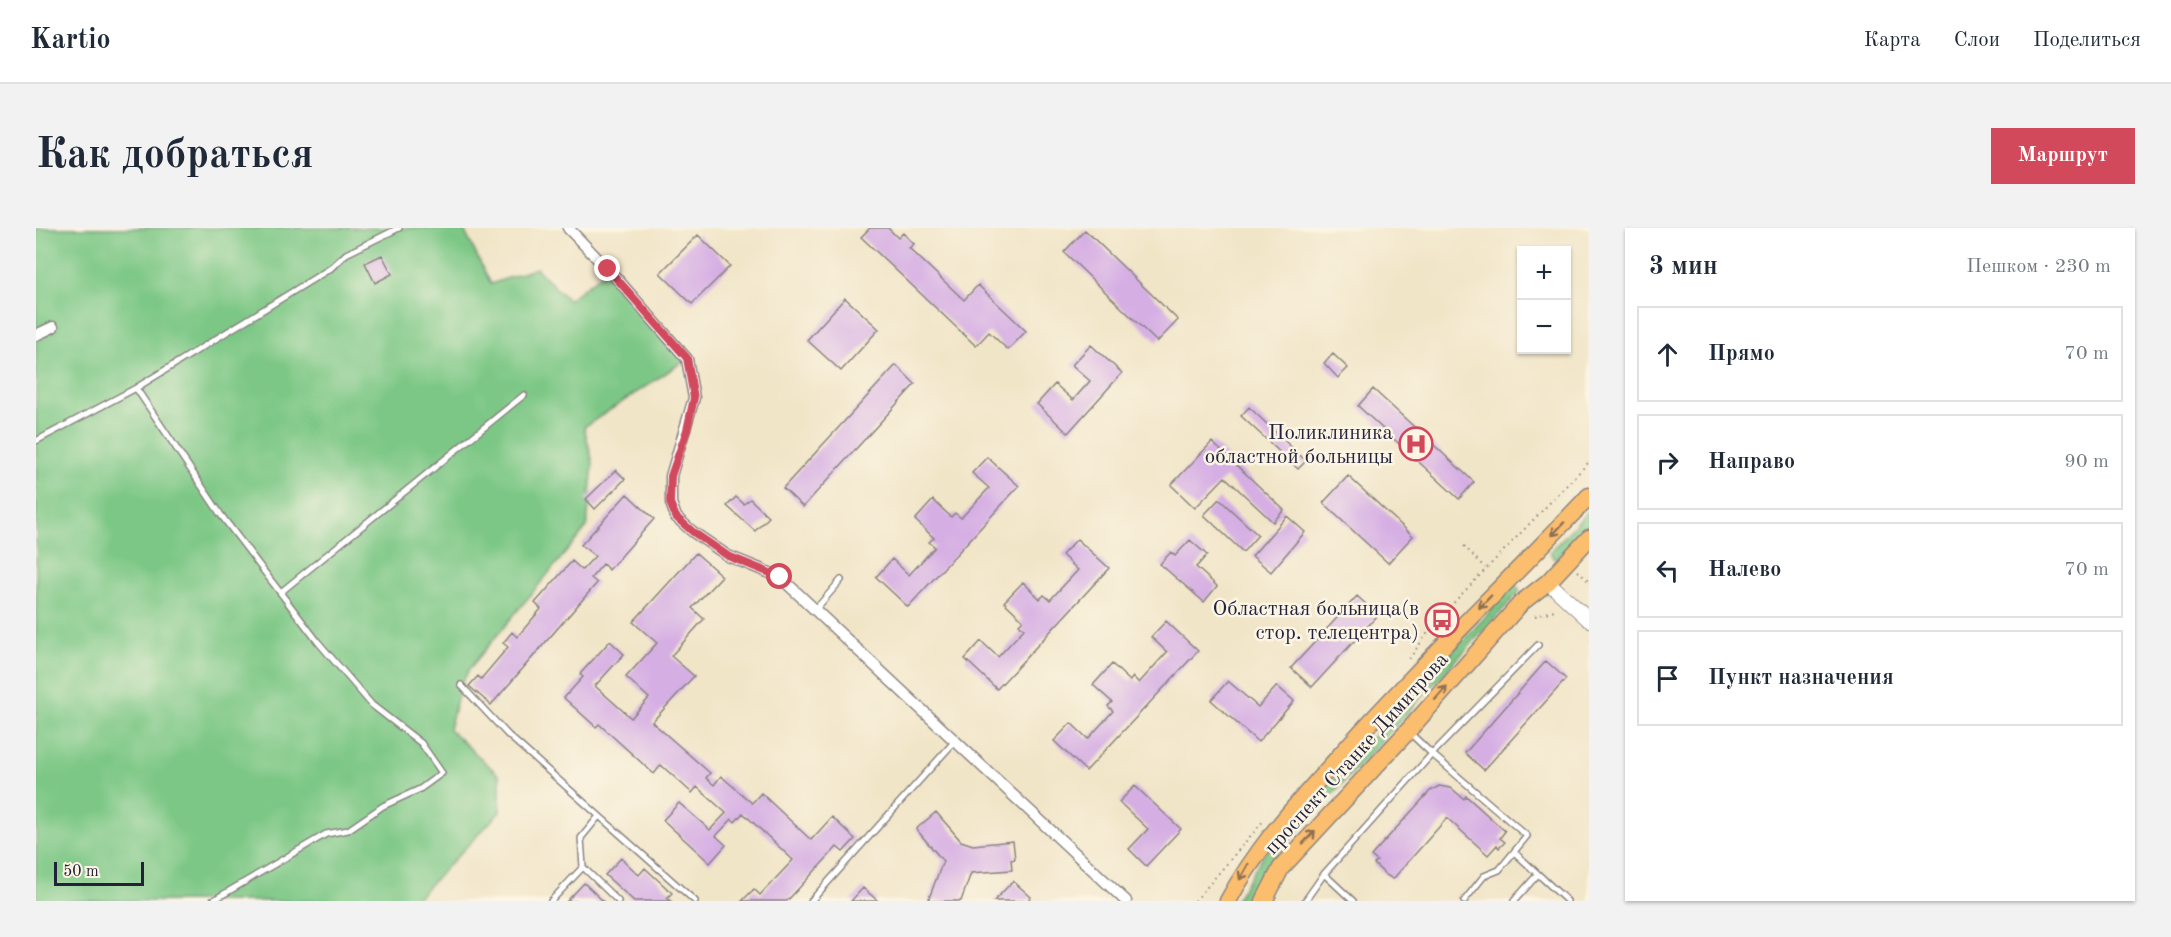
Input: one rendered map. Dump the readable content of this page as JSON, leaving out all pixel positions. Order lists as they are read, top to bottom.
{
  "streets": {
    "main road": ["проспект Станке Димитрова"]
  },
  "places": {
    "hospital": ["Поликлиника областной больницы"],
    "bus stop": ["Областная больница(в стор. телецентра)"]
  },
  "scale_bar": "50 m",
  "page": {
    "header": "Kartio",
    "nav": ["Карта", "Слои", "Поделиться"],
    "buttons": "Маршрут",
    "title": "Как добраться",
    "heading": ["3 мин", "Пешком · 230 m"],
    "map_buttons": ["+", "−"],
    "list": [
      ["Прямо", "70 m"],
      ["Направо", "90 m"],
      ["Налево", "70 m"],
      "Пункт назначения"
    ],
    "scale": "50 m"
  }
}
